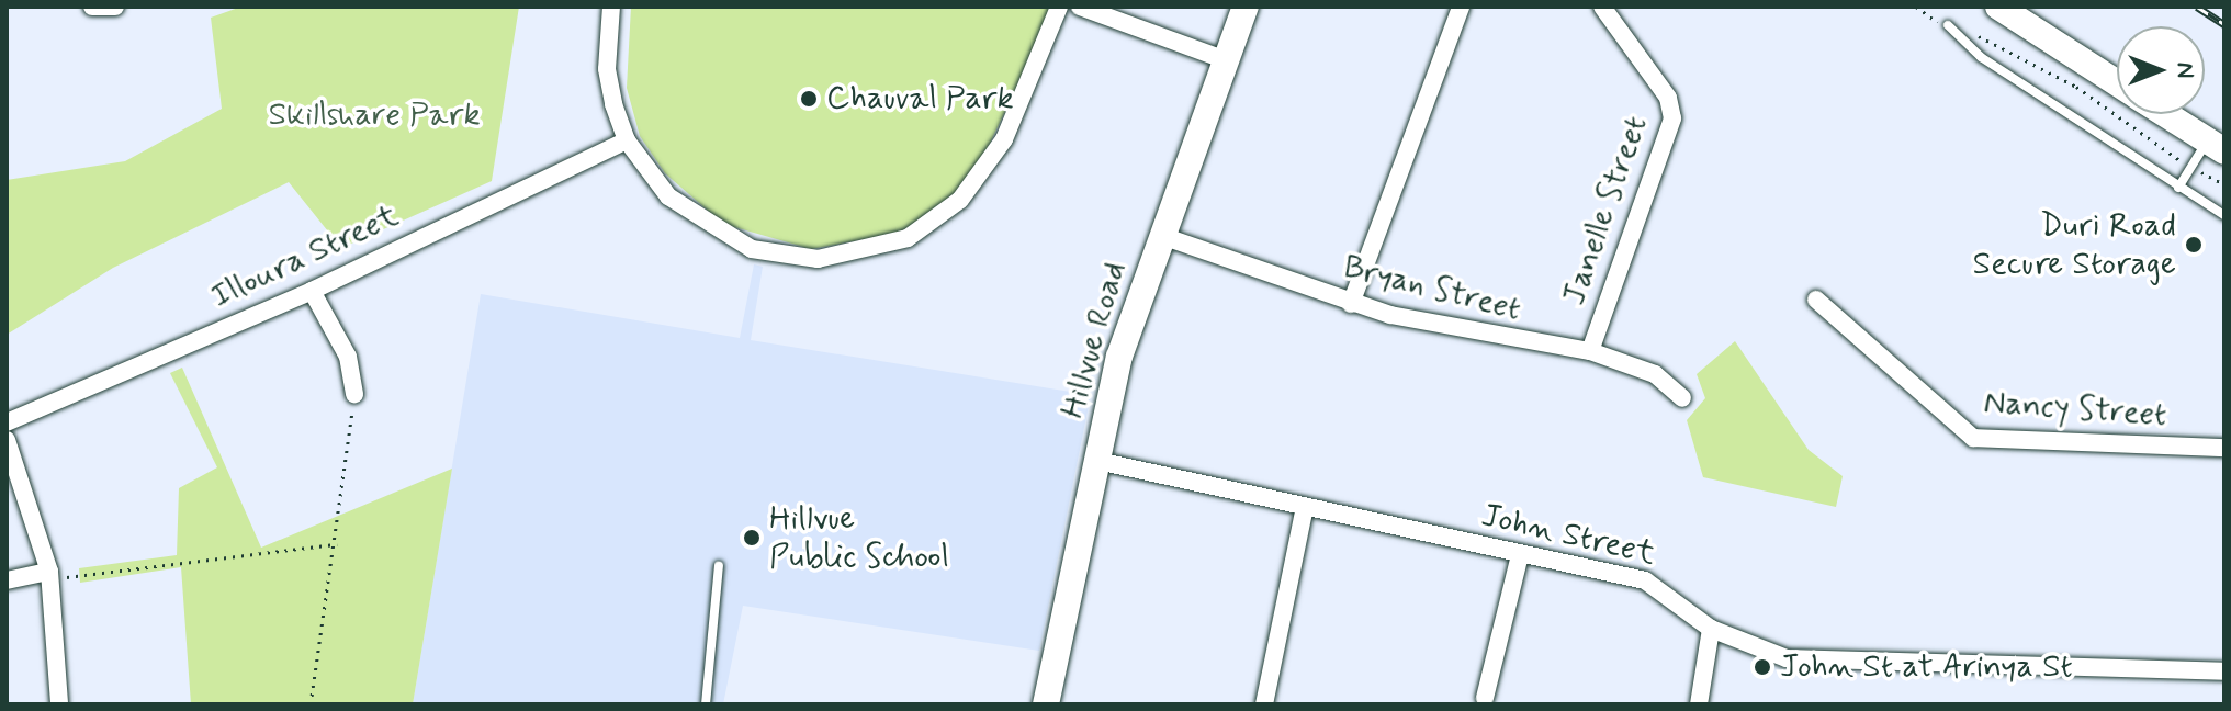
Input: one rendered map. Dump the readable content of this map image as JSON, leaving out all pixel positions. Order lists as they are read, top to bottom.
{
  "streets": {
    "street": [
      "Janelle Street",
      "Illoura Street",
      "Bryan Street",
      "Hillvue Road",
      "Nancy Street",
      "John Street"
    ]
  },
  "crossings": [
    ["Janelle Street", "Bryan Street"],
    ["Bryan Street", "Hillvue Road"],
    ["Hillvue Road", "John Street"]
  ],
  "parks": ["Skillshare Park"],
  "places": [
    "Chauval Park",
    "Duri Road Secure Storage",
    "Hillvue Public School",
    "John St at Arinya St"
  ],
  "north": "right"
}
